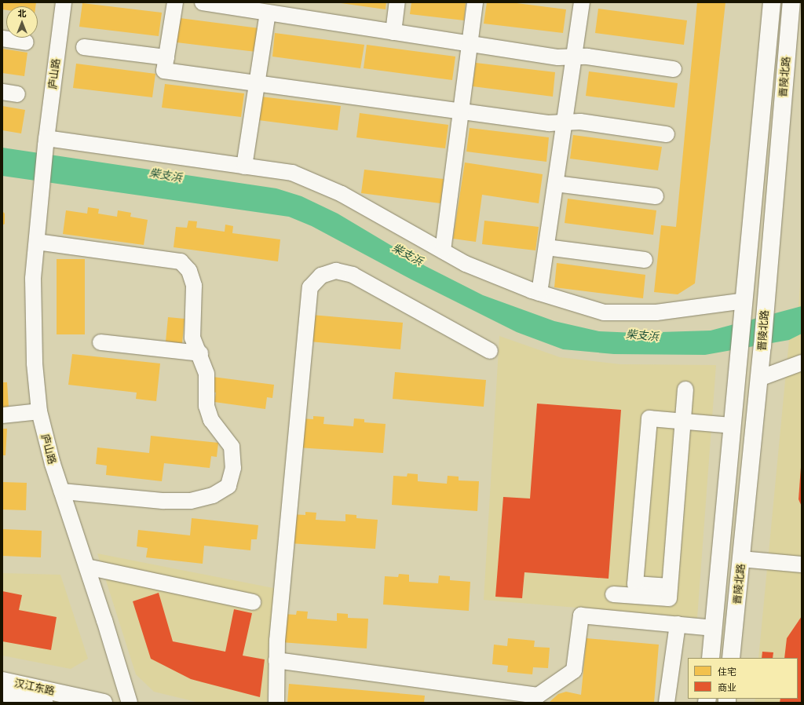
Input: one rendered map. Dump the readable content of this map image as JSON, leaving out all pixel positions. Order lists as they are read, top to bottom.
{
  "streets": {
    "main road": ["晋陵北路", "汉江东路"],
    "street": ["庐山路"]
  },
  "water": ["柴支浜"],
  "legend": ["住宅", "商业"],
  "north": "top"
}
